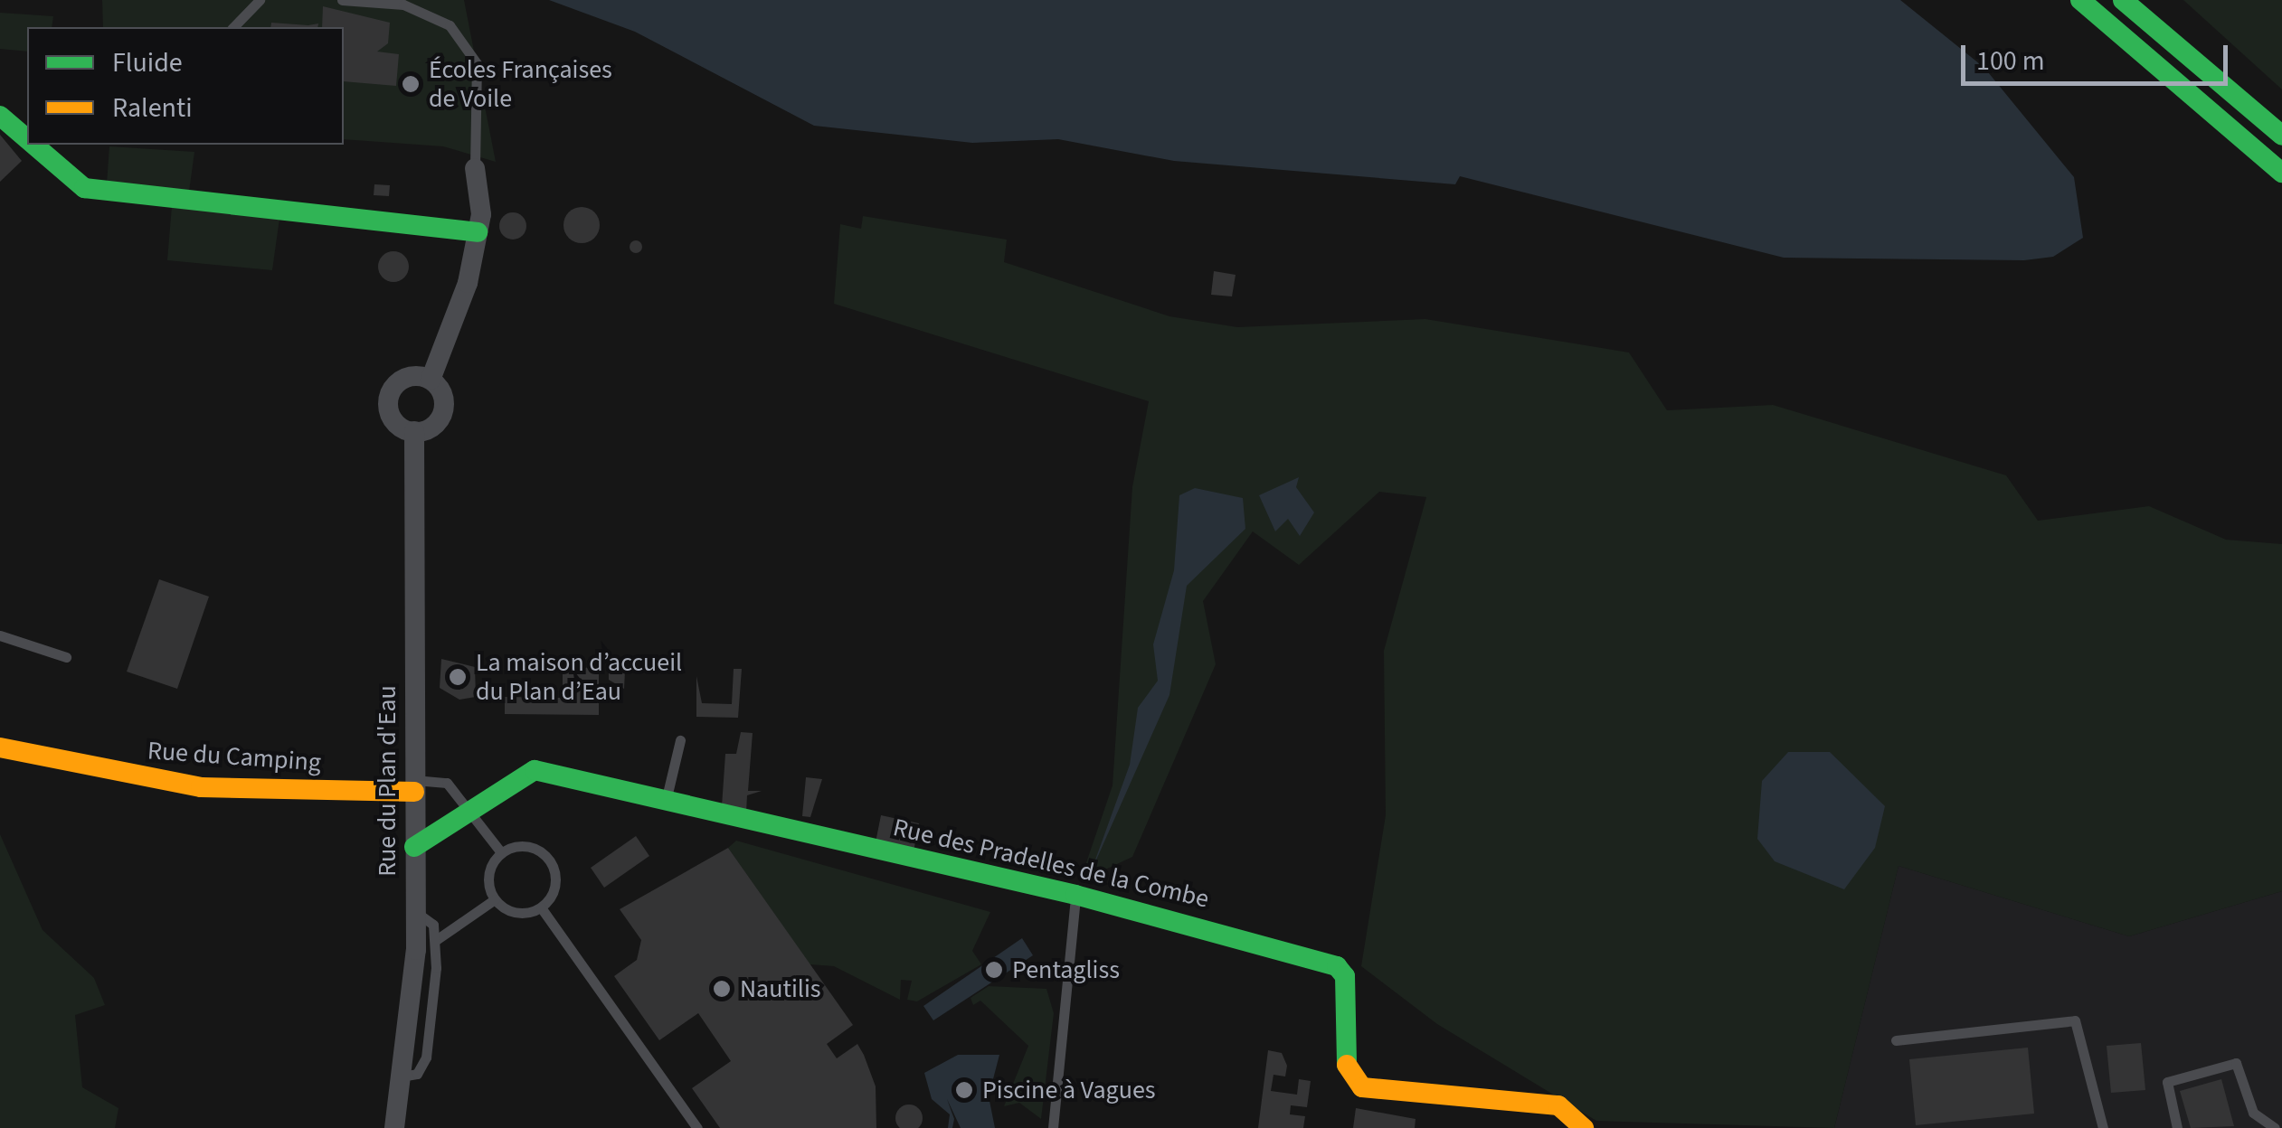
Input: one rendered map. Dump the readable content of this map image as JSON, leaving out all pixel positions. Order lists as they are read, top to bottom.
{
  "streets": {
    "main road": ["Rue du Camping", "Rue des Pradelles de la Combe"],
    "street": ["Rue du Plan d'Eau"]
  },
  "crossings": [
    ["Rue du Camping", "Rue du Plan d'Eau"],
    ["Rue du Plan d'Eau", "Rue des Pradelles de la Combe"]
  ],
  "places": [
    "Écoles Françaises de Voile",
    "La maison d’accueil du Plan d’Eau",
    "Pentagliss",
    "Nautilis",
    "Piscine à Vagues"
  ],
  "legend": ["Fluide", "Ralenti"],
  "scale_bar": "100 m"
}
